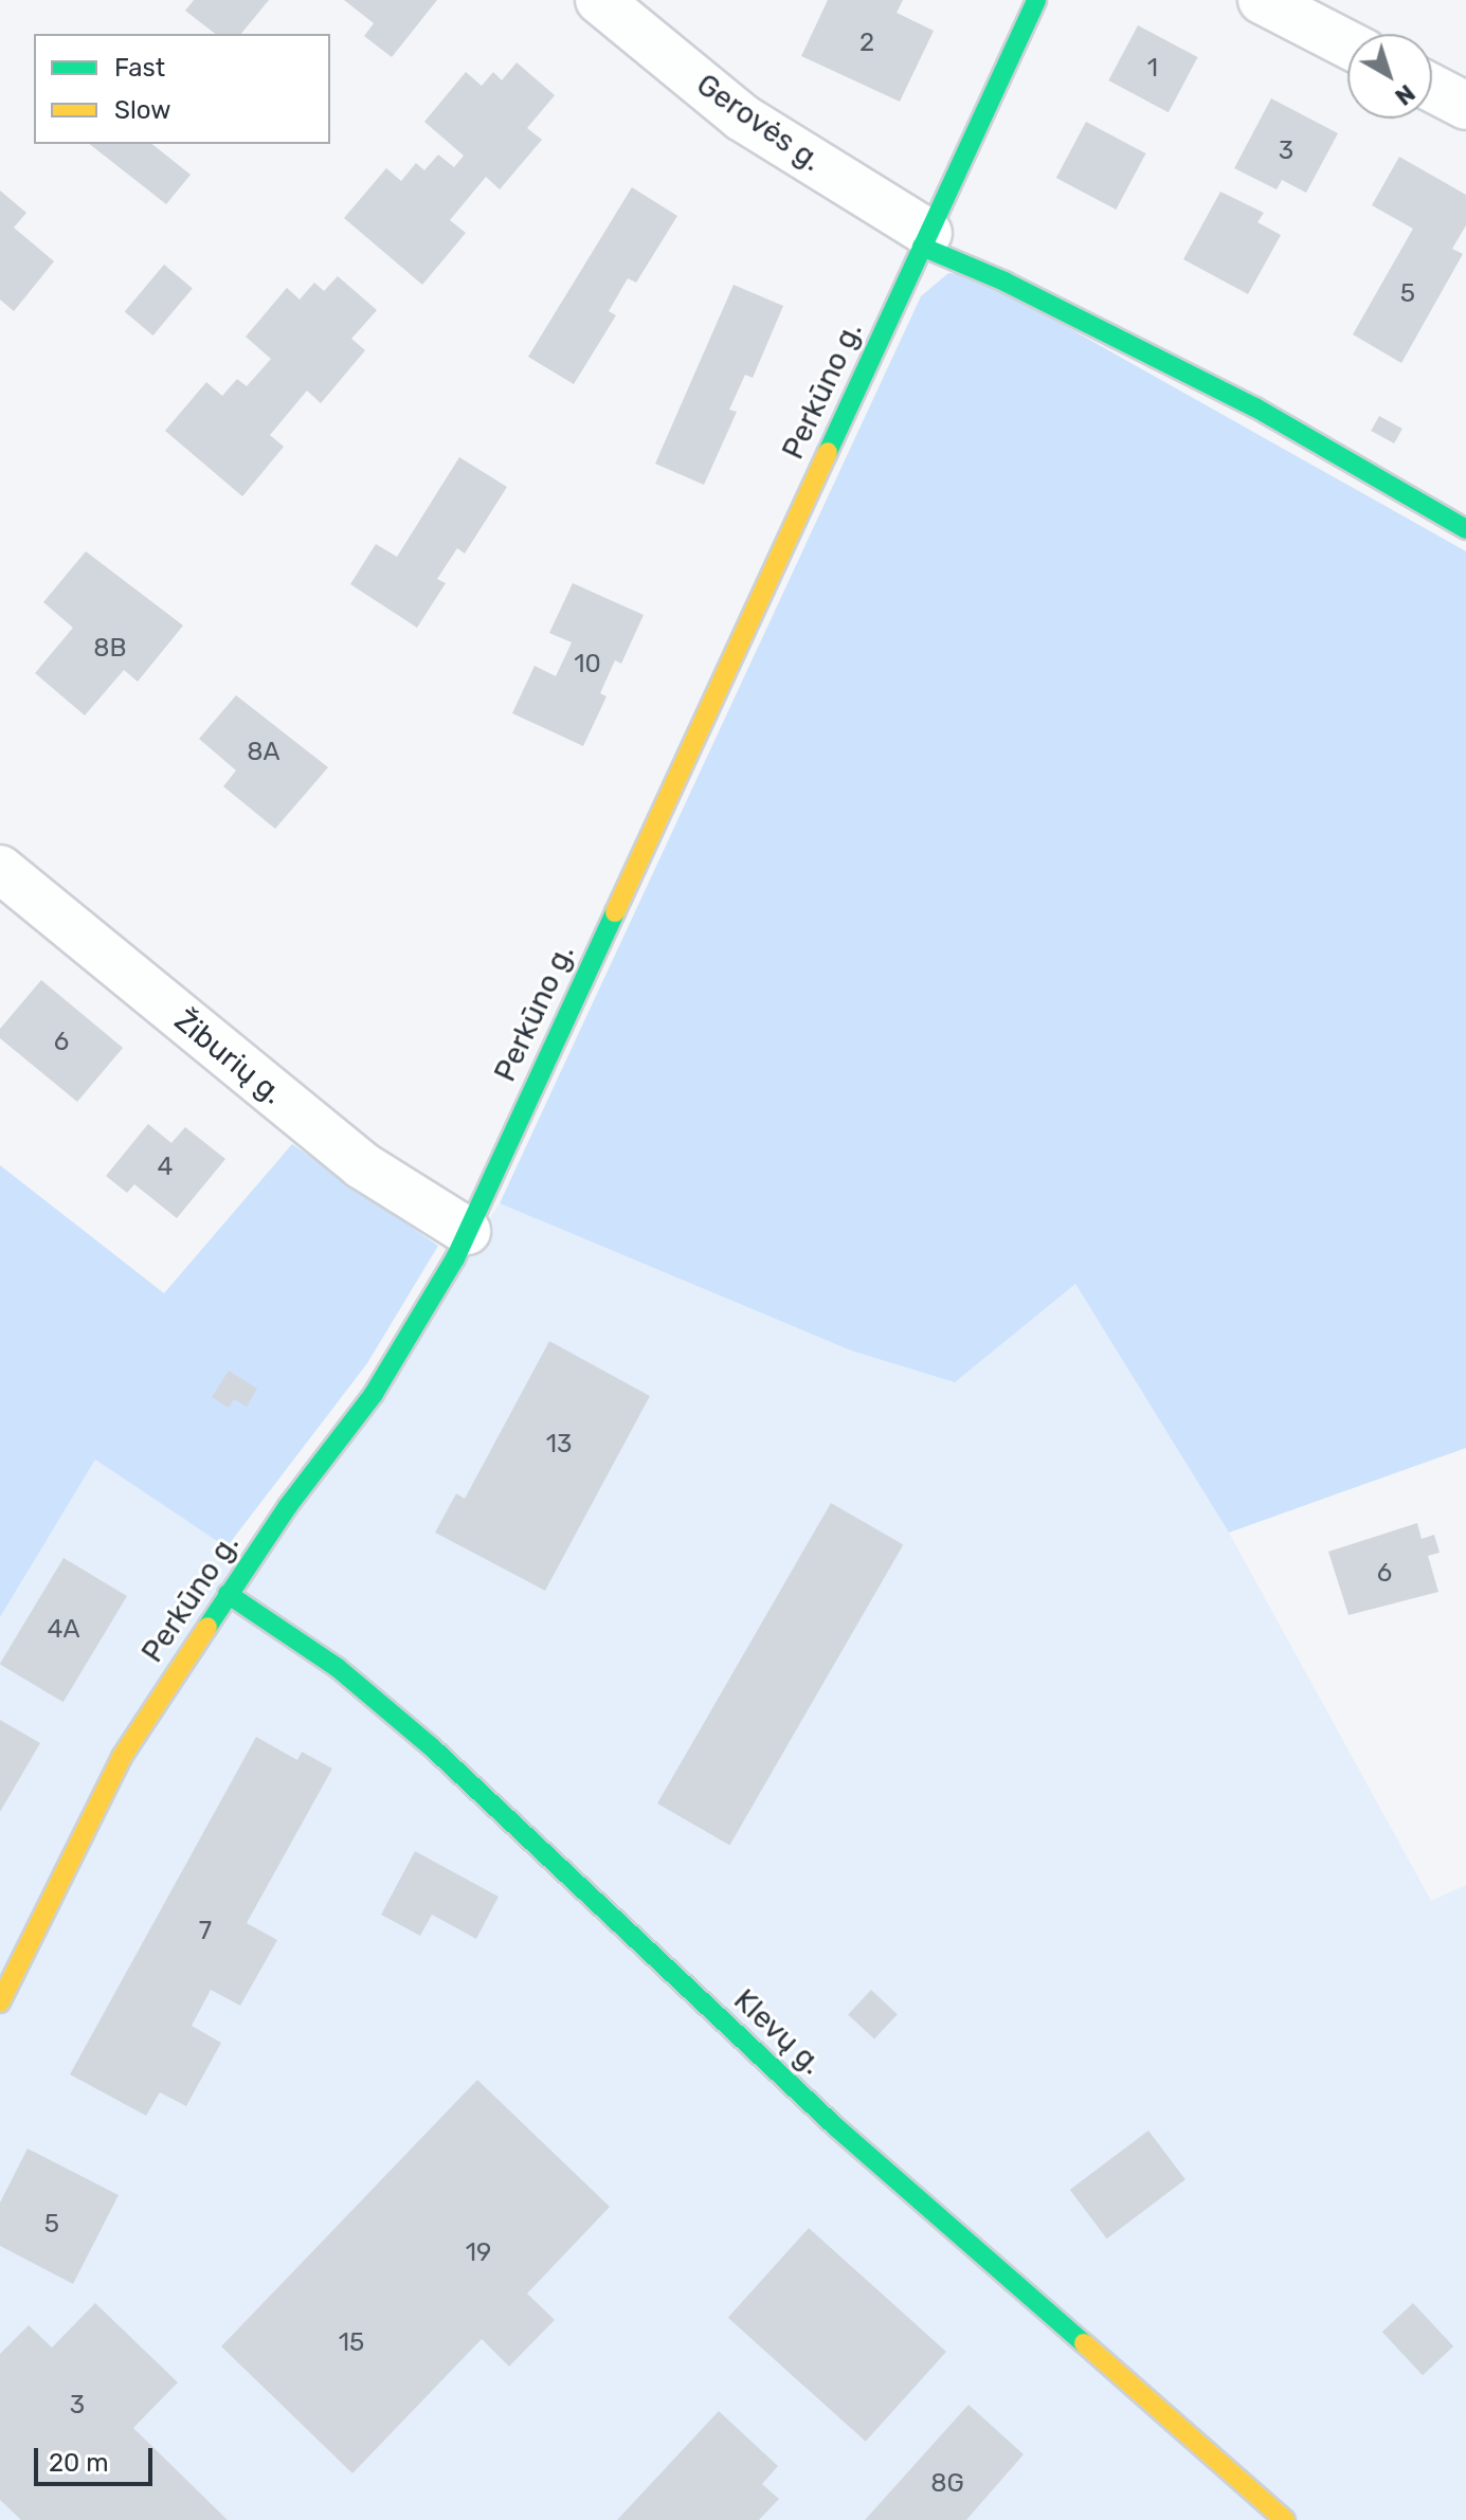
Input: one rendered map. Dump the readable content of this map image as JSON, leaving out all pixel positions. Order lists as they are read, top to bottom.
{
  "streets": {
    "street": [
      "Gerovės g.",
      "Perkūno g.",
      "Žiburių g.",
      "Klevų g."
    ]
  },
  "crossings": [
    ["Gerovės g.", "Perkūno g."],
    ["Perkūno g.", "Žiburių g."],
    ["Perkūno g.", "Klevų g."]
  ],
  "house_numbers": [
    "2",
    "1",
    "3",
    "5",
    "8B",
    "10",
    "8A",
    "6",
    "4",
    "13",
    "6",
    "4A",
    "7",
    "5",
    "19",
    "15",
    "3",
    "8G"
  ],
  "legend": ["Fast", "Slow"],
  "scale_bar": "20 m",
  "north": "bottom right"
}
